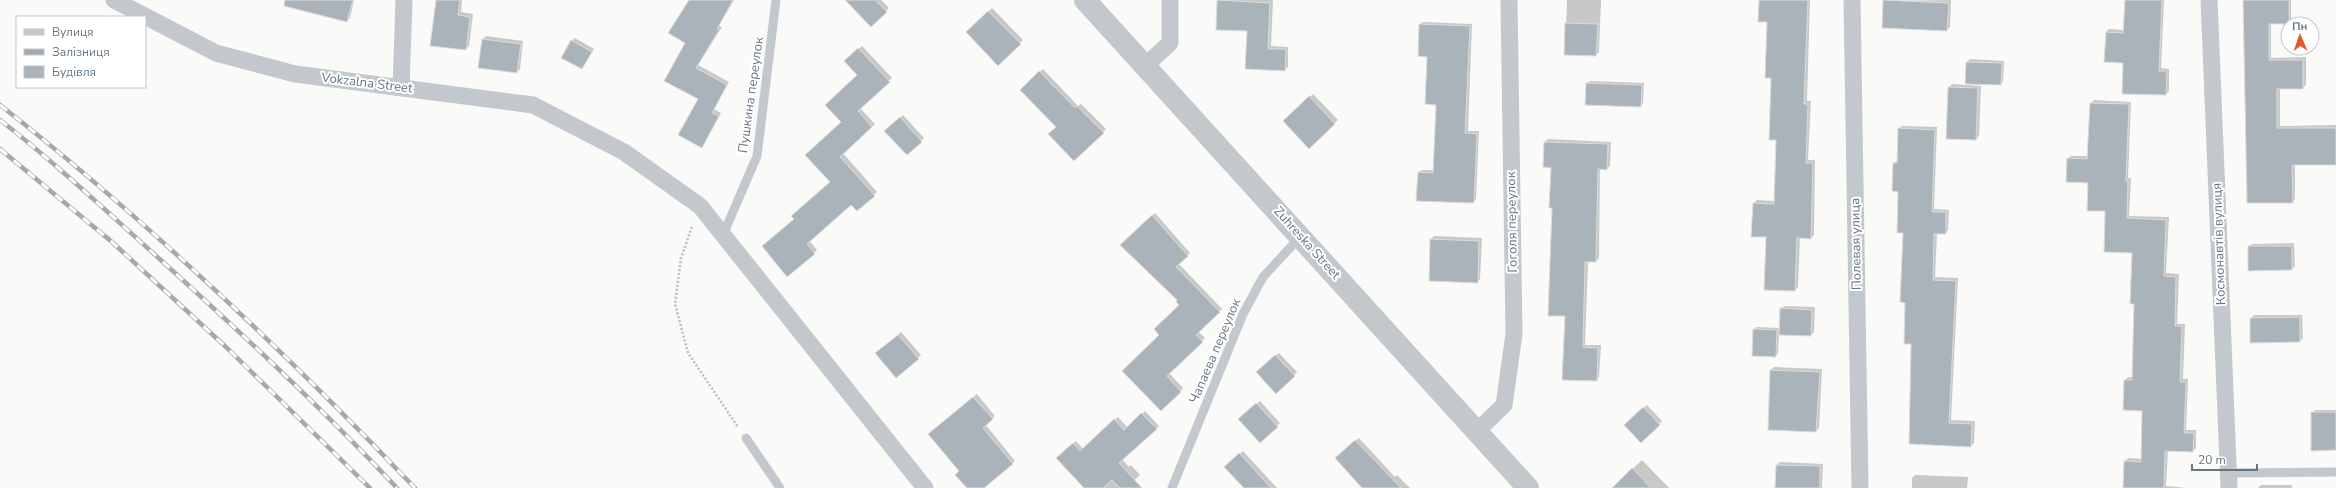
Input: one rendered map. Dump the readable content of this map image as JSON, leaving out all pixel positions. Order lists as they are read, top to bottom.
{
  "streets": {
    "street": [
      "Vokzalna Street",
      "Гоголя переулок",
      "Zuhreska Street",
      "Полевая улица",
      "Космонавтів вулиця"
    ],
    "lane": ["Пушкина переулок", "Чапаева переулок"]
  },
  "crossings": [
    ["Vokzalna Street", "Пушкина переулок"],
    ["Гоголя переулок", "Zuhreska Street"],
    ["Zuhreska Street", "Чапаева переулок"]
  ],
  "legend": ["Вулиця", "Залізниця", "Будівля"],
  "scale_bar": "20 m",
  "north": "top"
}
